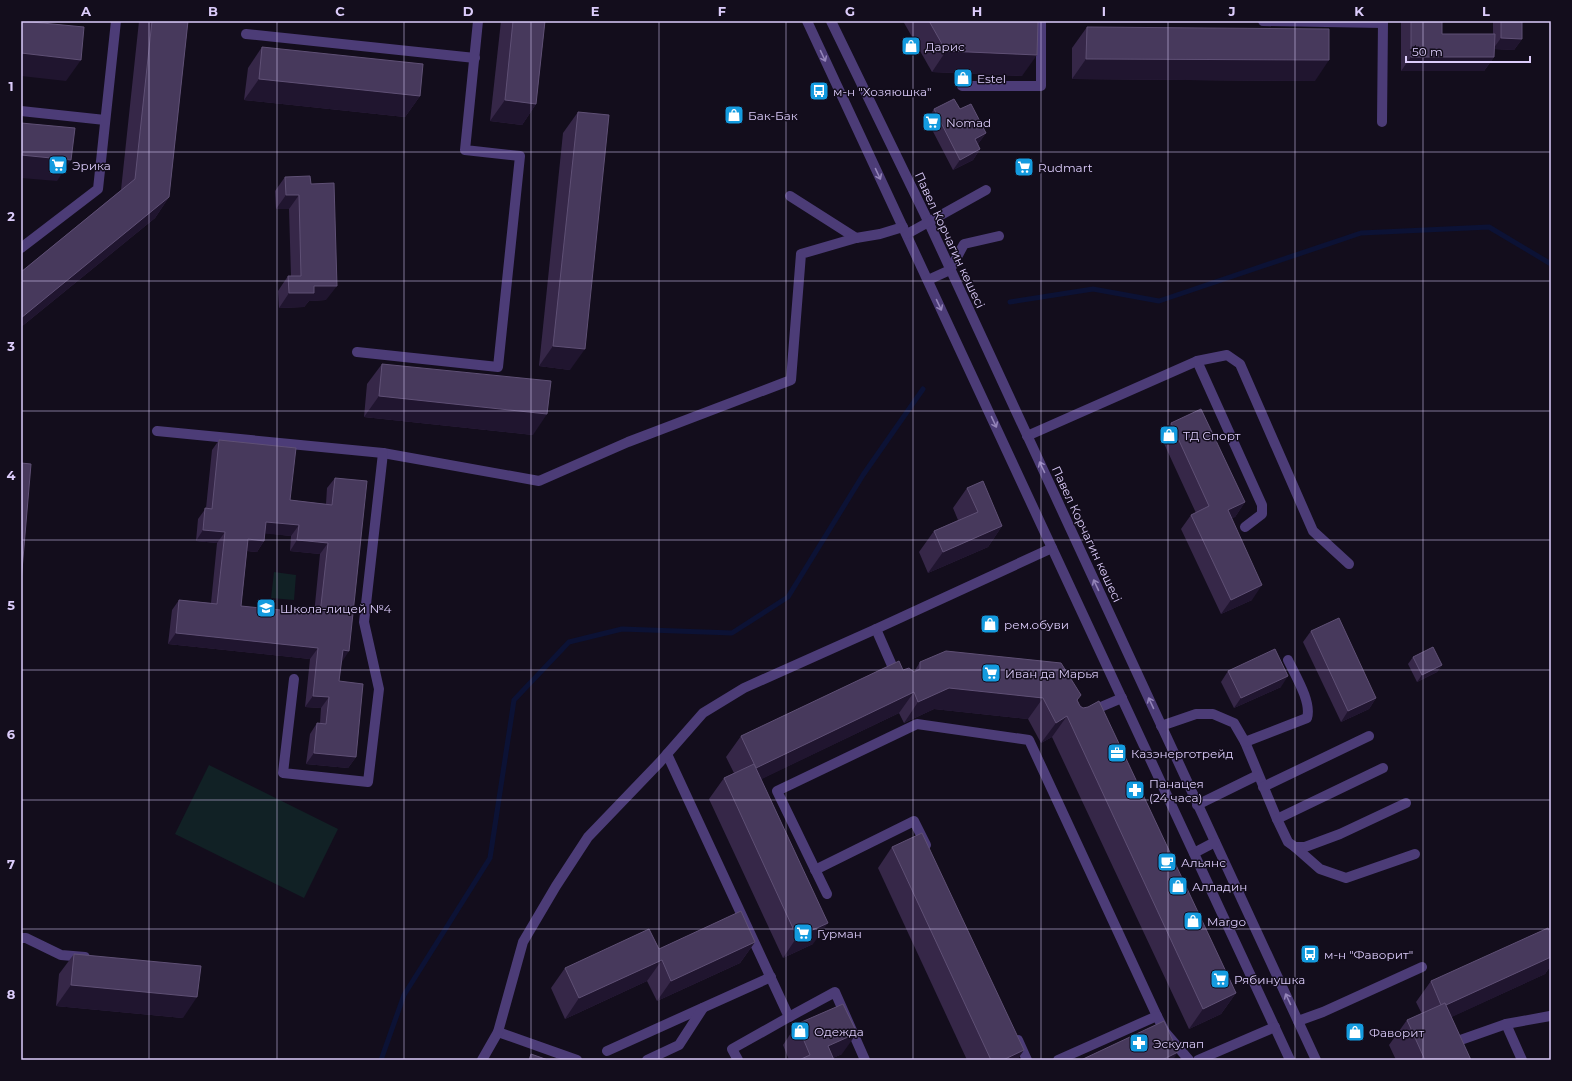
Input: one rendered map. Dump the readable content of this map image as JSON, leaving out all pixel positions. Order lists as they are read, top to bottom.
{
  "streets": {
    "street": ["Павел Корчагин көшесі"]
  },
  "places": {
    "shop": [
      "Дарис",
      "Estel",
      "Бак-Бак",
      "ТД Спорт",
      "рем.обуви",
      "Алладин",
      "Margo",
      "Одежда",
      "Фаворит"
    ],
    "bus stop": ["м-н \"Хозяюшка\"", "м-н \"Фаворит\""],
    "supermarket": [
      "Nomad",
      "Эрика",
      "Rudmart",
      "Иван да Марья",
      "Гурман",
      "Рябинушка"
    ],
    "school or university": ["Школа-лицей №4"],
    "office": ["Казэнерготрейд"],
    "pharmacy": ["Панацея (24 часа)", "Эскулап"],
    "cafe": ["Альянс"]
  },
  "scale_bar": "50 m",
  "grid": {
    "columns": [
      "A",
      "B",
      "C",
      "D",
      "E",
      "F",
      "G",
      "H",
      "I",
      "J",
      "K",
      "L"
    ],
    "rows": [
      "1",
      "2",
      "3",
      "4",
      "5",
      "6",
      "7",
      "8"
    ]
  }
}
